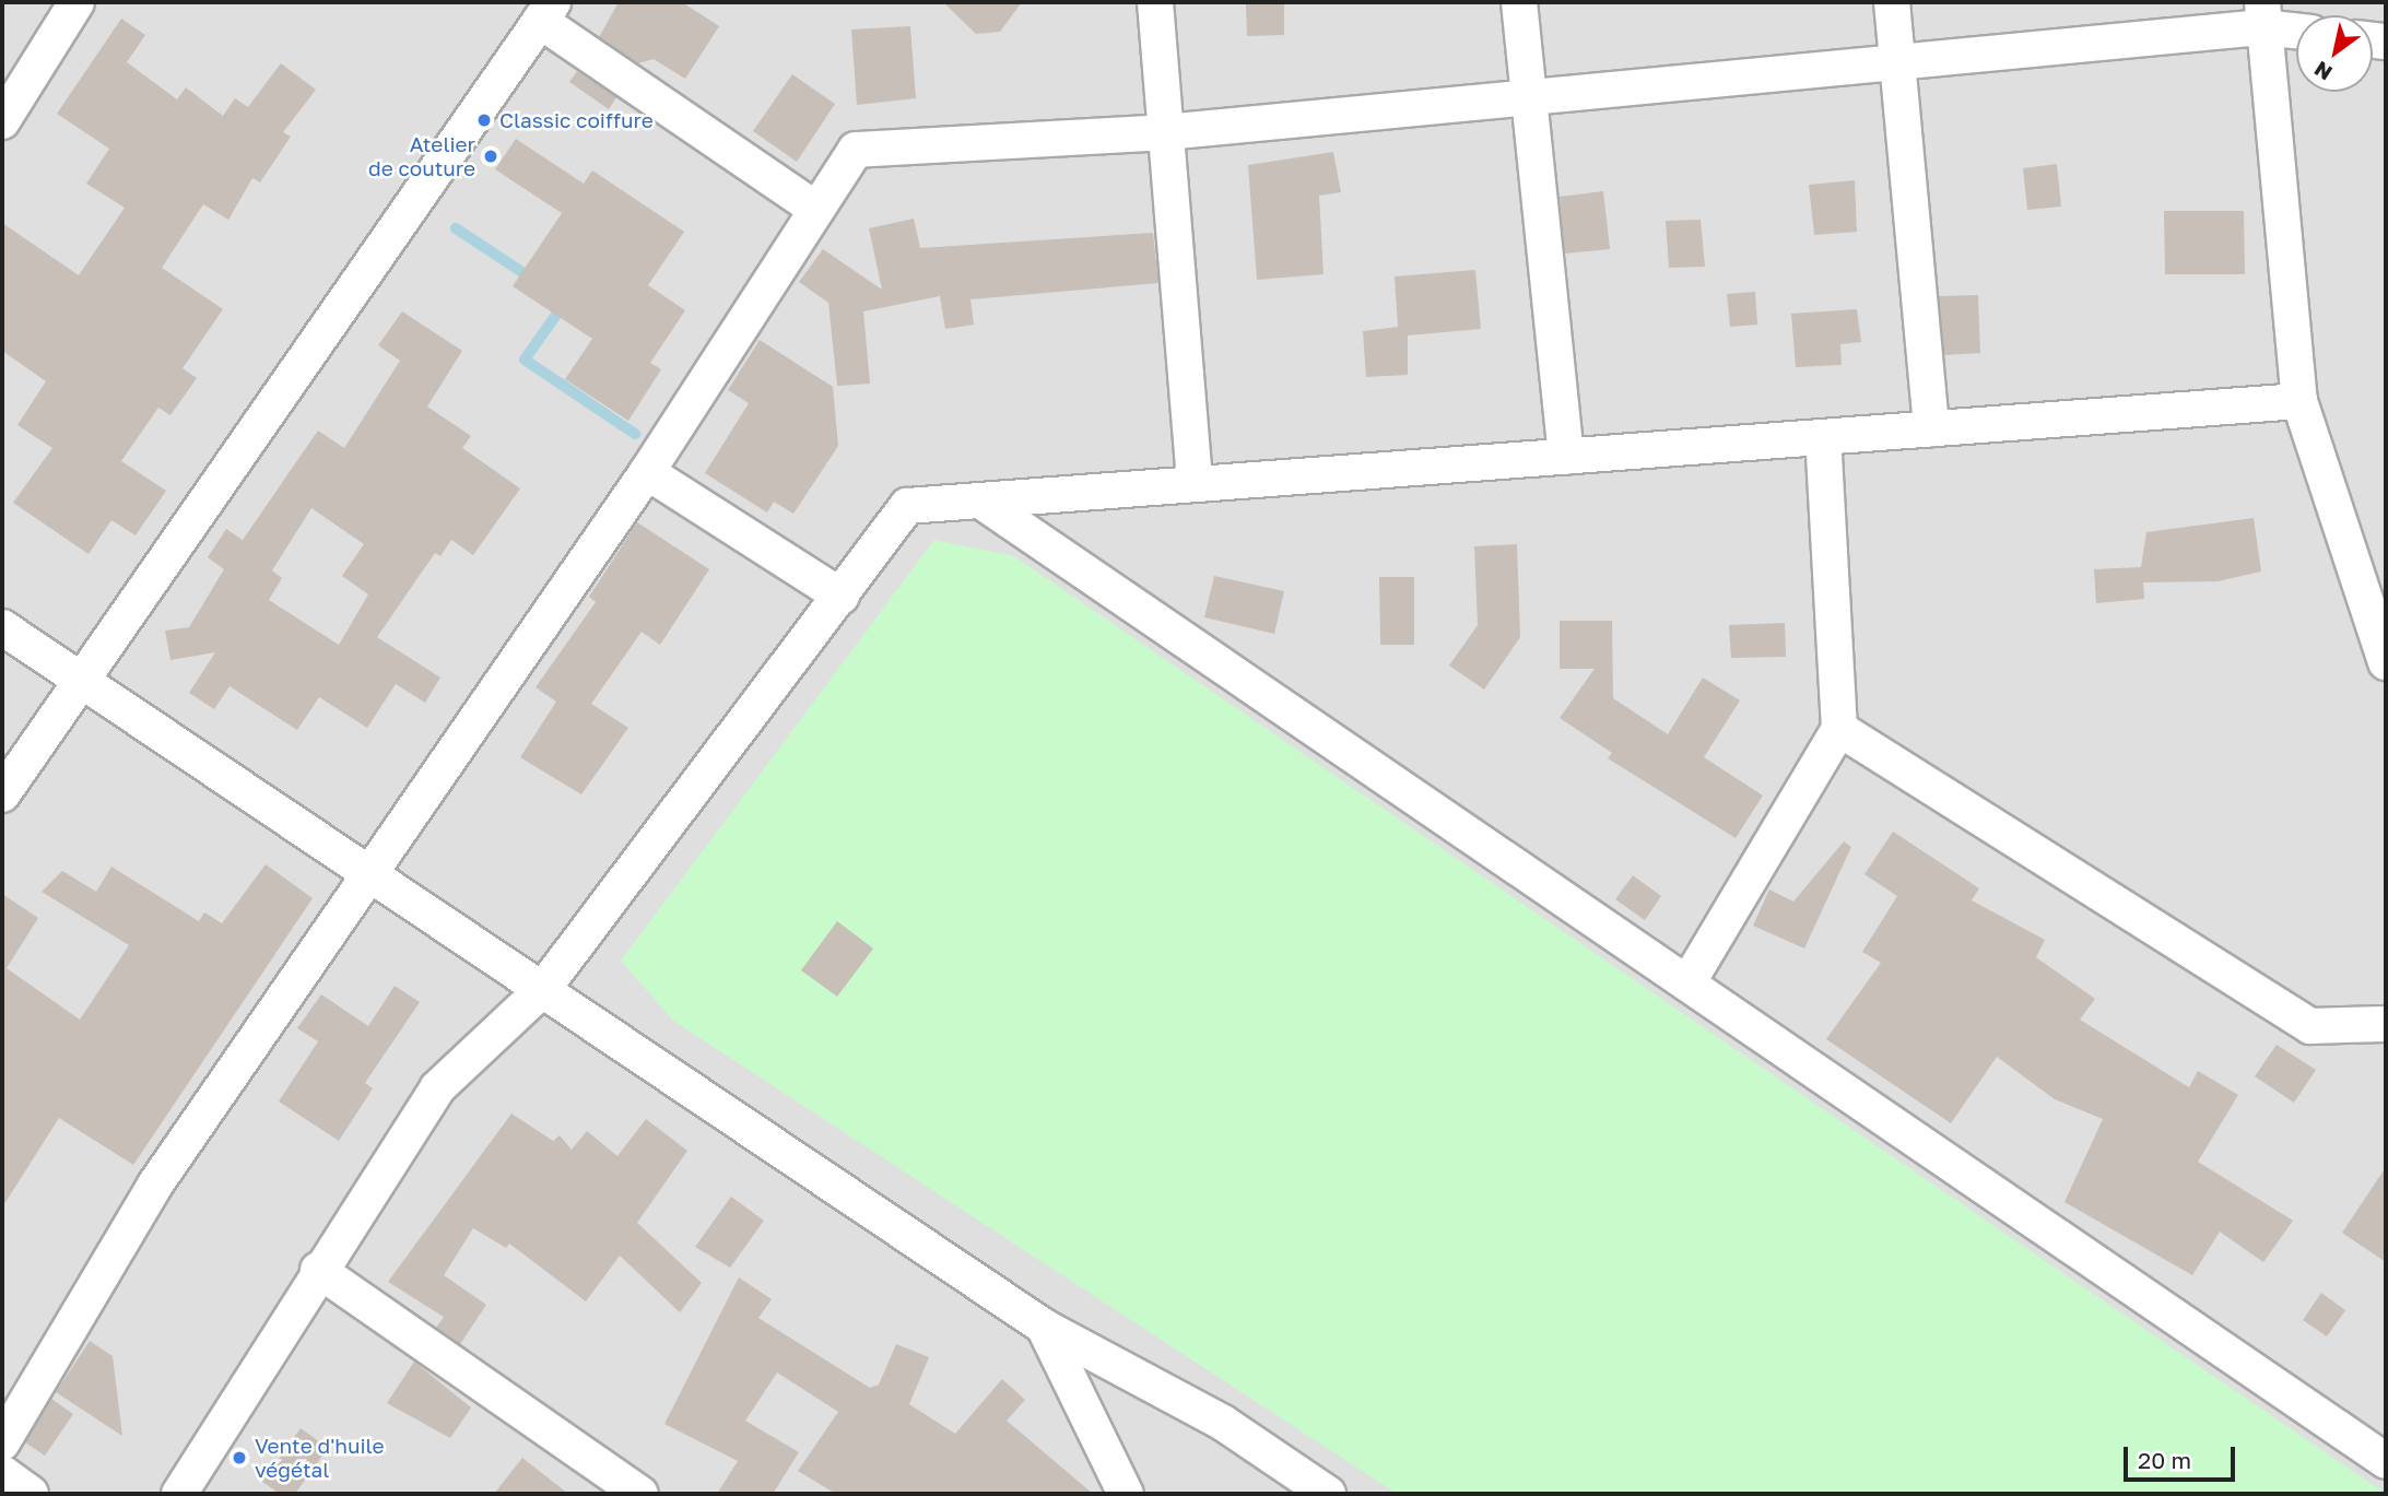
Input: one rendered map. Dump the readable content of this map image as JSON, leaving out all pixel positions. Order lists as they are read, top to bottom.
{
  "places": ["Classic coiffure", "Atelier de couture", "Vente d'huile végétal"],
  "scale_bar": "20 m",
  "north": "bottom left"
}
